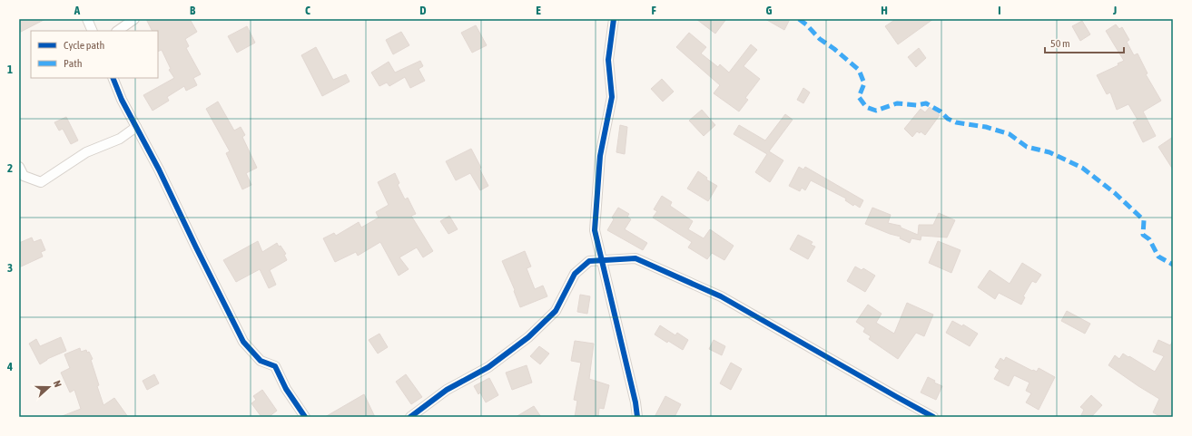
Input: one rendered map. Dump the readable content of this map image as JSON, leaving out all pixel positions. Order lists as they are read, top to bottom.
{
  "legend": ["Cycle path", "Path"],
  "scale_bar": "50 m",
  "north": "right",
  "grid": {
    "columns": [
      "A",
      "B",
      "C",
      "D",
      "E",
      "F",
      "G",
      "H",
      "I",
      "J"
    ],
    "rows": [
      "1",
      "2",
      "3",
      "4"
    ]
  }
}
